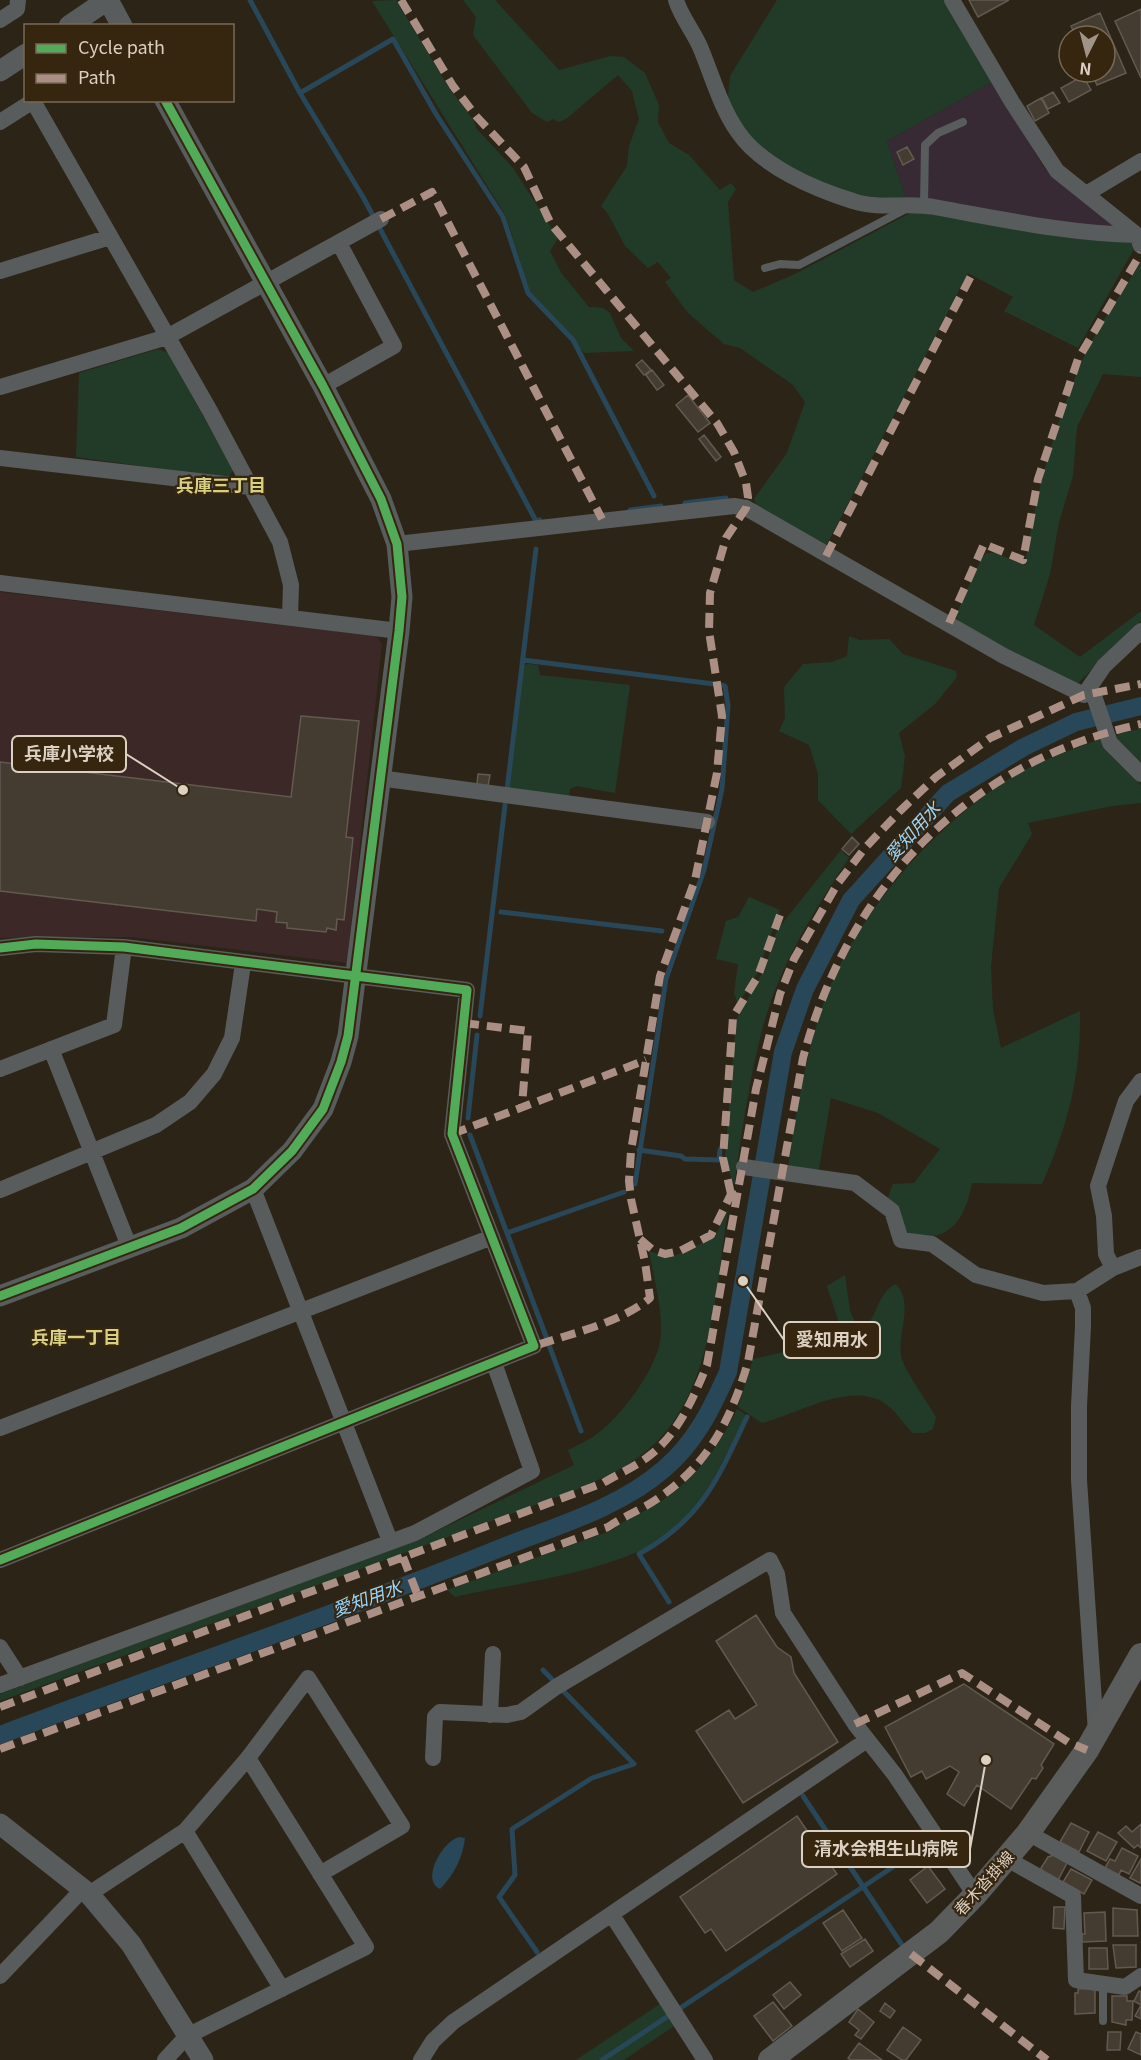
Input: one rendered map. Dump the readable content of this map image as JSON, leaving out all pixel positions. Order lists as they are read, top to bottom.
{
  "streets": {
    "main road": ["春木沓掛線"]
  },
  "districts": ["兵庫三丁目", "兵庫一丁目"],
  "water": ["愛知用水"],
  "places": ["兵庫小学校", "愛知用水", "清水会相生山病院"],
  "legend": ["Cycle path", "Path"],
  "north": "bottom"
}
